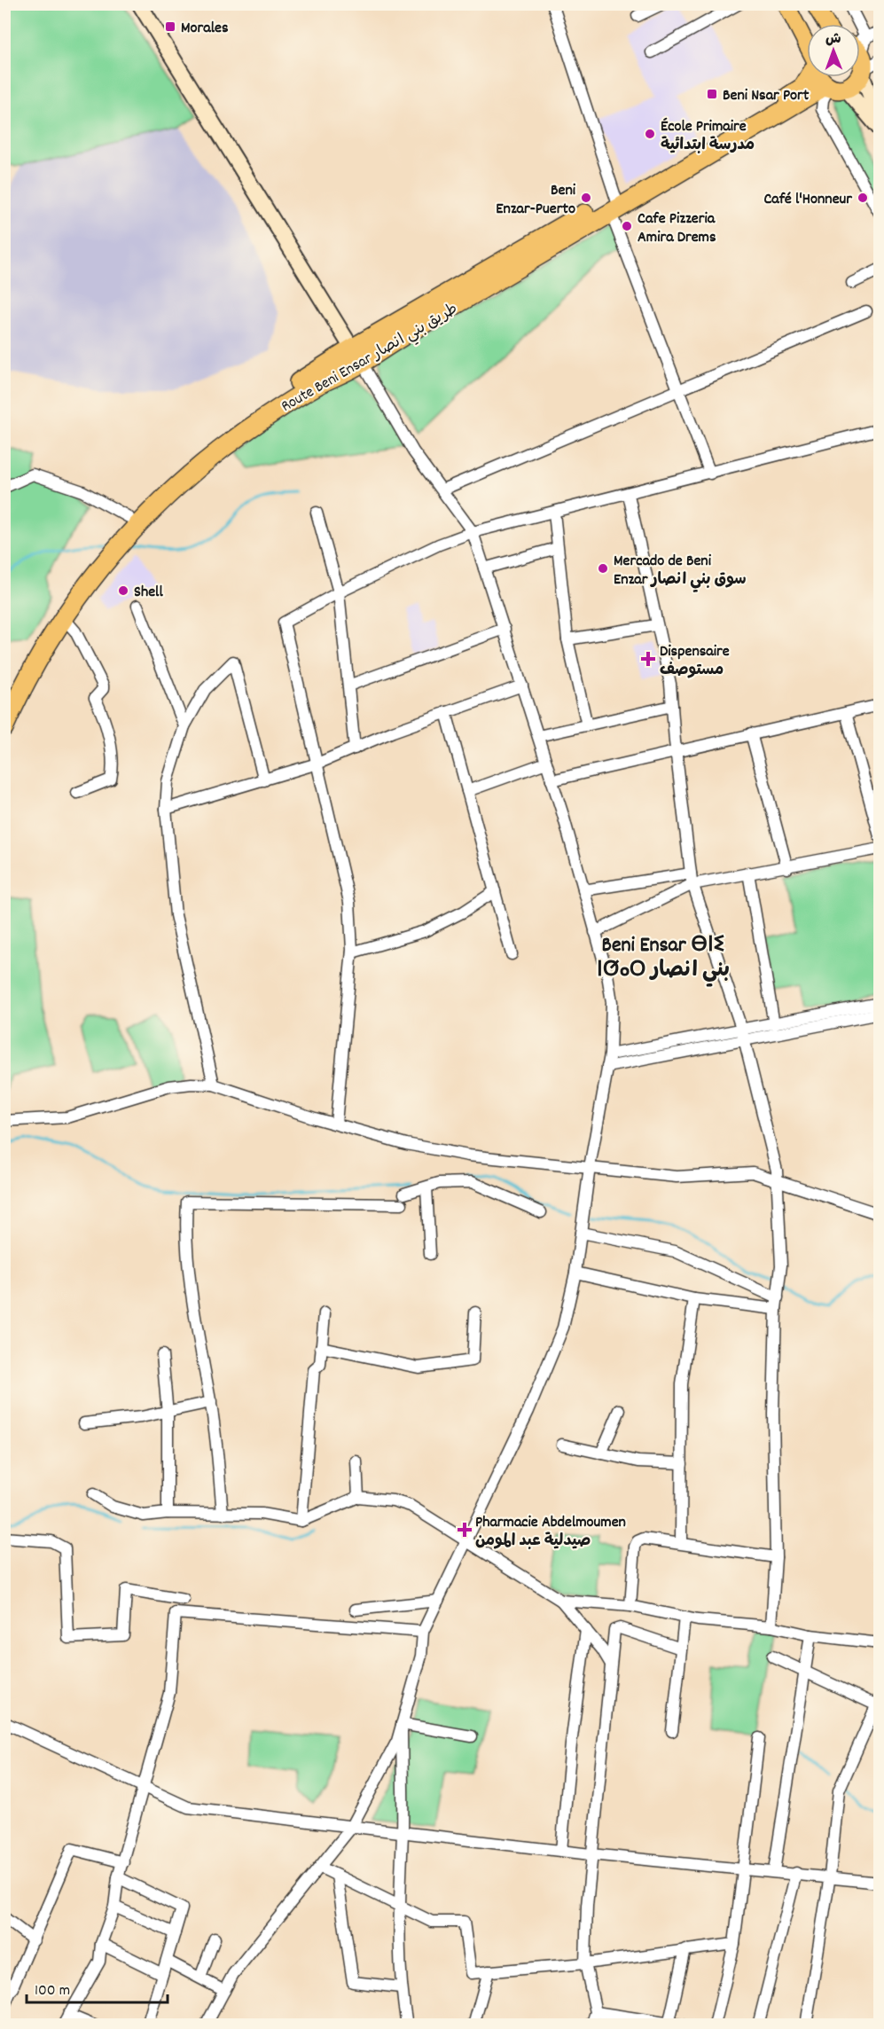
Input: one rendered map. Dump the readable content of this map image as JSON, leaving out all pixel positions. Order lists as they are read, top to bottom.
{
  "streets": {
    "highway": ["Route Beni Ensar طريق بني انصار"]
  },
  "districts": ["Beni Ensar ⴱⵏⵉ ⵏⵚⴰⵔ بني انصار"],
  "places": {
    "transit": ["Morales", "Beni Nsar Port"],
    "other": [
      "École Primaire مدرسة ابتدائية",
      "Beni Enzar-Puerto",
      "Café l'Honneur",
      "Cafe Pizzeria Amira Drems",
      "Mercado de Beni Enzar سوق بني انصار",
      "Shell"
    ],
    "health": ["Dispensaire مستوصف", "Pharmacie Abdelmoumen صيدلية عبد المومن"]
  },
  "scale_bar": "100 m",
  "north": "top"
}
